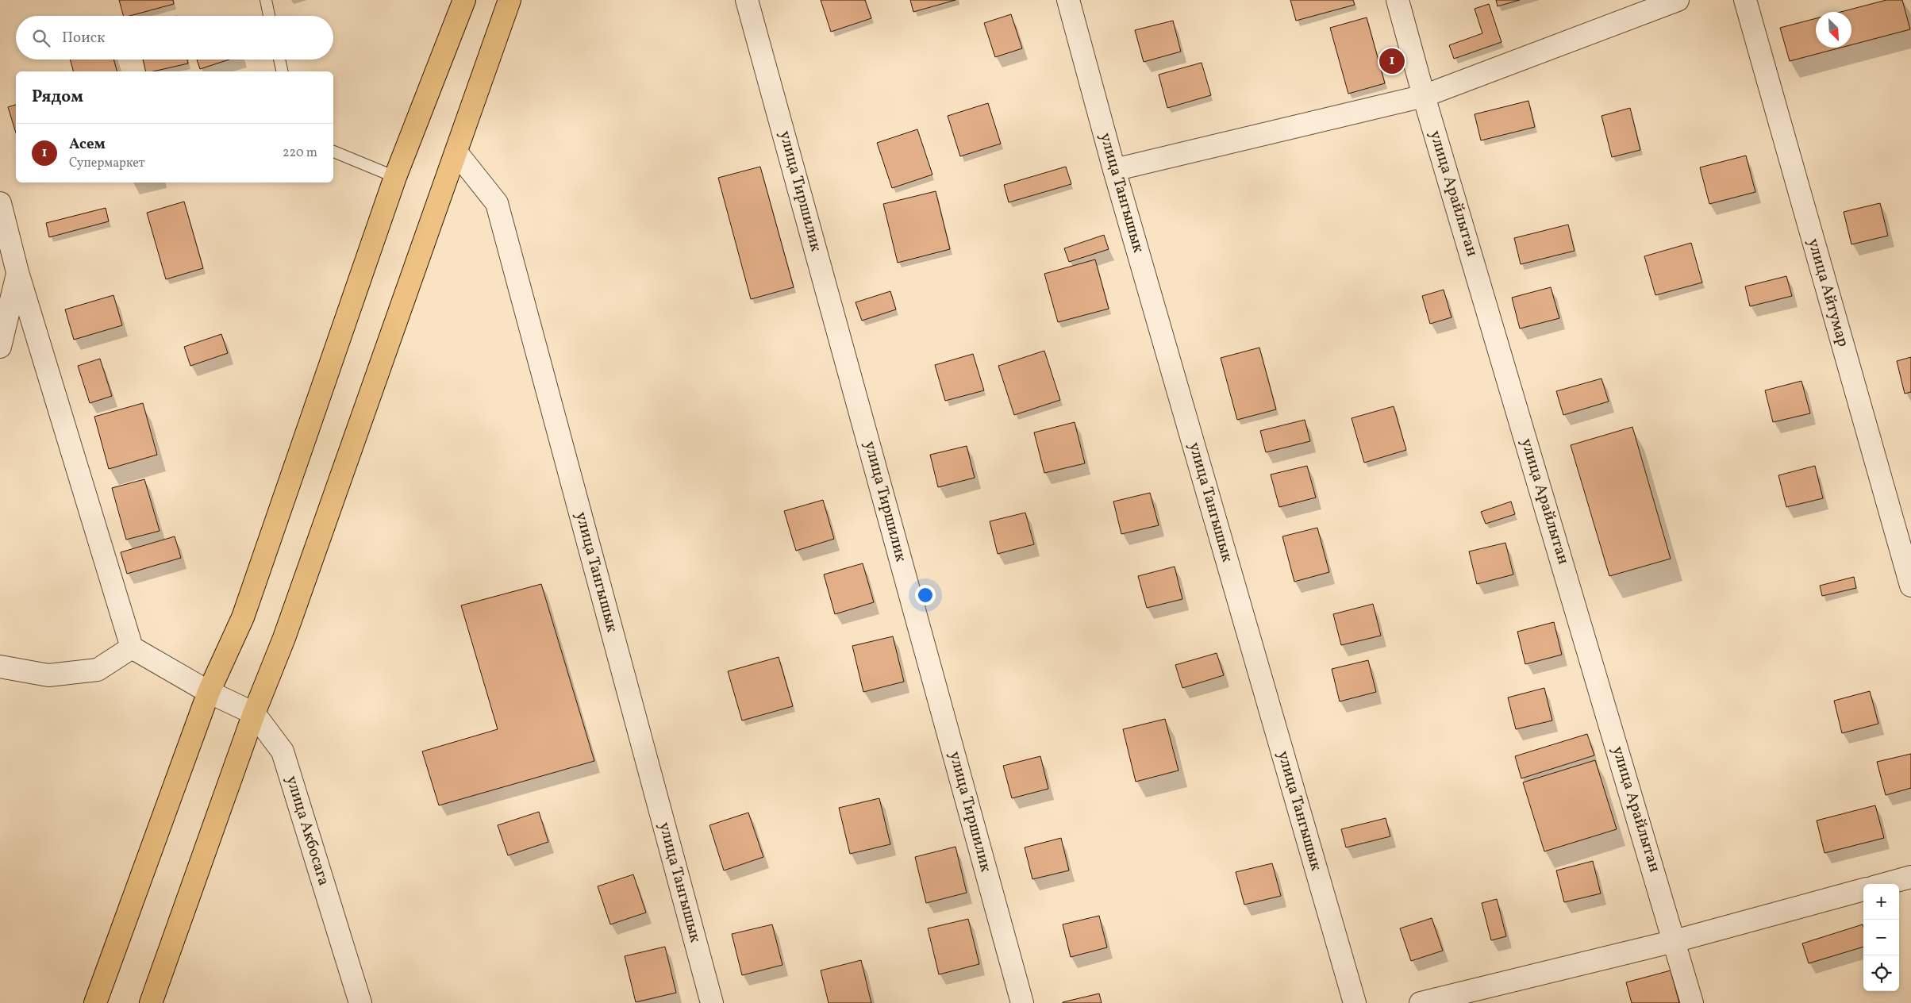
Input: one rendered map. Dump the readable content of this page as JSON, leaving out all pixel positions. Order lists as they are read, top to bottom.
{
  "streets": {
    "street": [
      "улица Тиршилик",
      "улица Тангышык",
      "улица Арайлытан",
      "улица Айтумар",
      "улица Акбосага"
    ]
  },
  "north": "bottom right",
  "page": {
    "search": "Поиск",
    "pins": "1",
    "heading": "Рядом",
    "list": [
      {
        "mark": "1",
        "name": "Асем",
        "note": "Супермаркет",
        "value": "220 m"
      }
    ],
    "map_buttons": ["+", "−"]
  }
}
